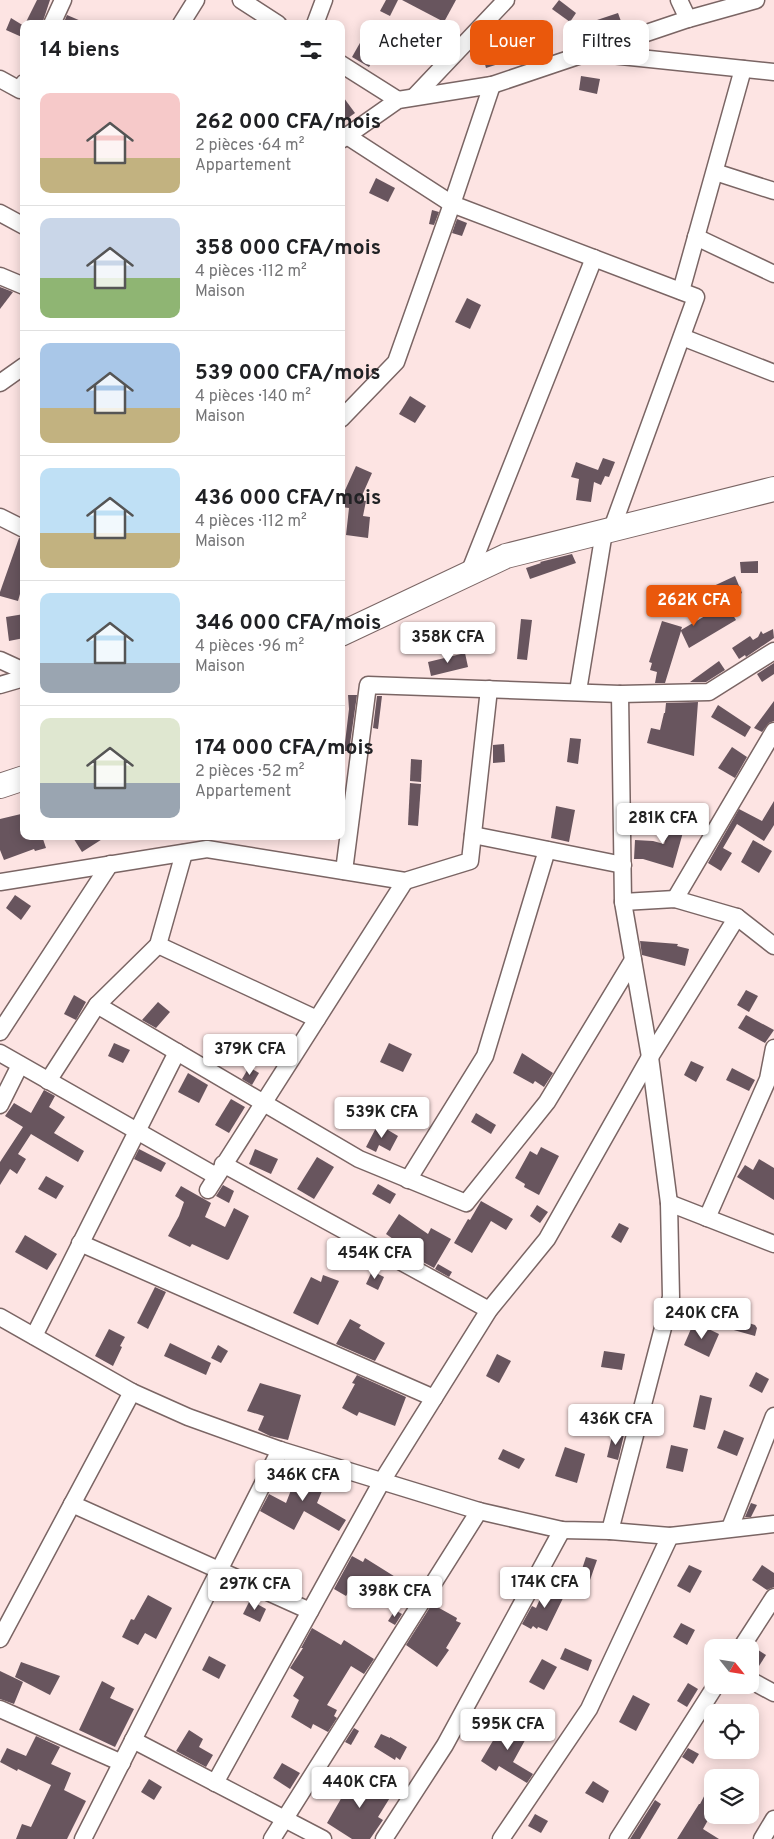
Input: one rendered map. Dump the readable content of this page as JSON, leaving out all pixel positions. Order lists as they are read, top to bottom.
{
  "north": "bottom right",
  "page": {
    "chip": ["Acheter", "Louer", "Filtres"],
    "heading": "14 biens",
    "list": [
      {
        "name": "262 000 CFA/mois",
        "note": "2 pièces · 64 m² · Appartement"
      },
      {
        "name": "358 000 CFA/mois",
        "note": "4 pièces · 112 m² · Maison"
      },
      {
        "name": "539 000 CFA/mois",
        "note": "4 pièces · 140 m² · Maison"
      },
      {
        "name": "436 000 CFA/mois",
        "note": "4 pièces · 112 m² · Maison"
      },
      {
        "name": "346 000 CFA/mois",
        "note": "4 pièces · 96 m² · Maison"
      },
      {
        "name": "174 000 CFA/mois",
        "note": "2 pièces · 52 m² · Appartement"
      }
    ],
    "price": [
      "262K CFA",
      "358K CFA",
      "281K CFA",
      "379K CFA",
      "539K CFA",
      "454K CFA",
      "240K CFA",
      "436K CFA",
      "346K CFA",
      "174K CFA",
      "297K CFA",
      "398K CFA",
      "595K CFA",
      "440K CFA"
    ]
  }
}
